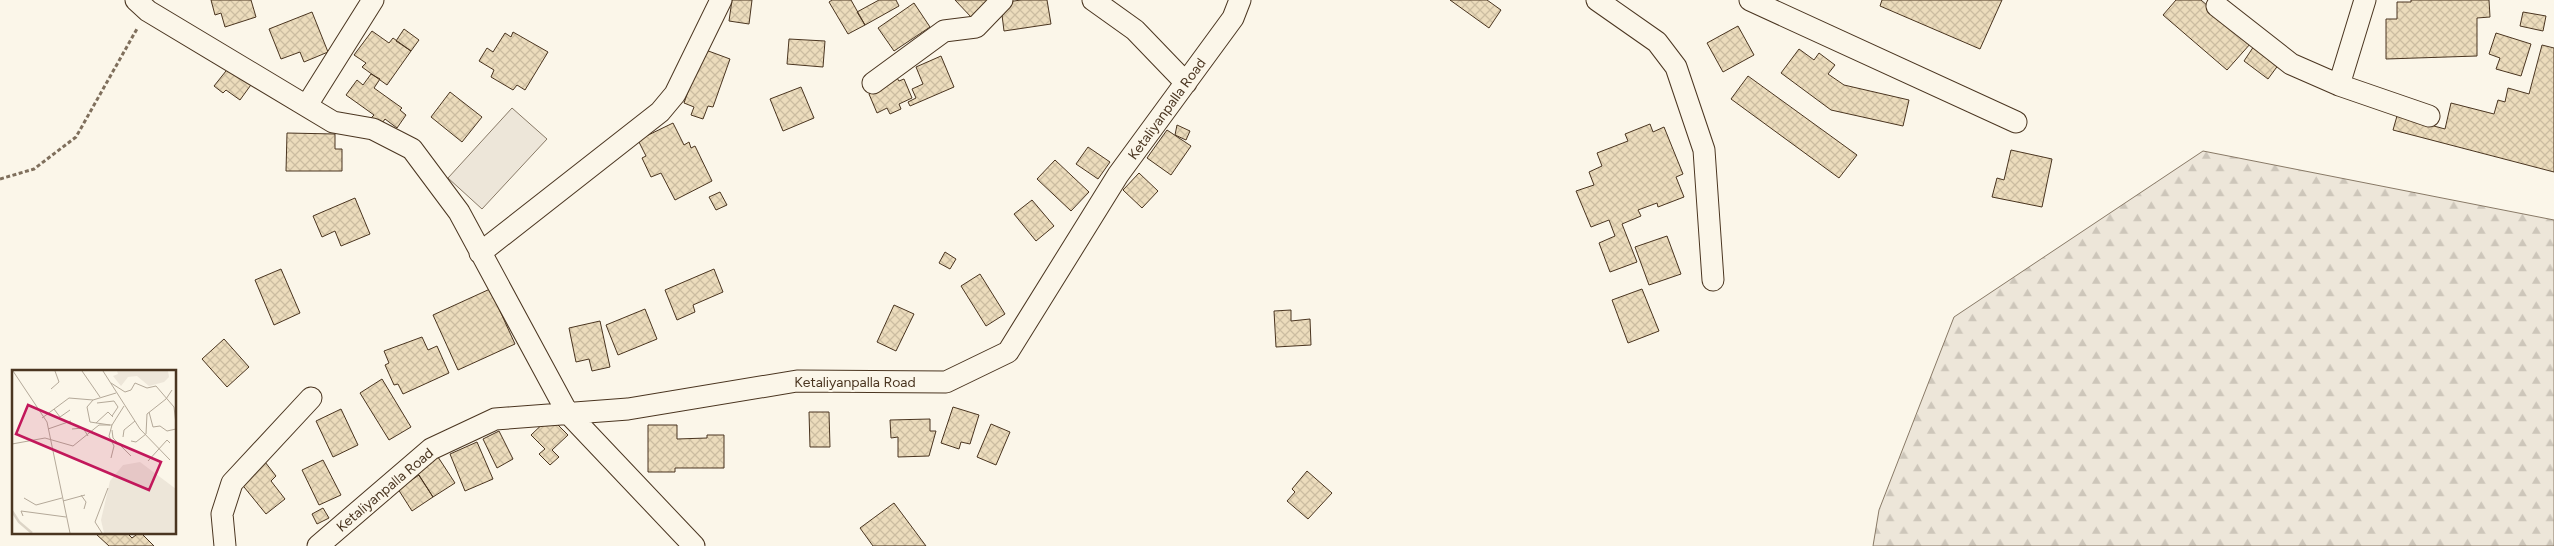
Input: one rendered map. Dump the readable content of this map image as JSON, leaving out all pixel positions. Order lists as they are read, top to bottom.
{
  "streets": {
    "street": ["Ketaliyanpalla Road"]
  }
}
